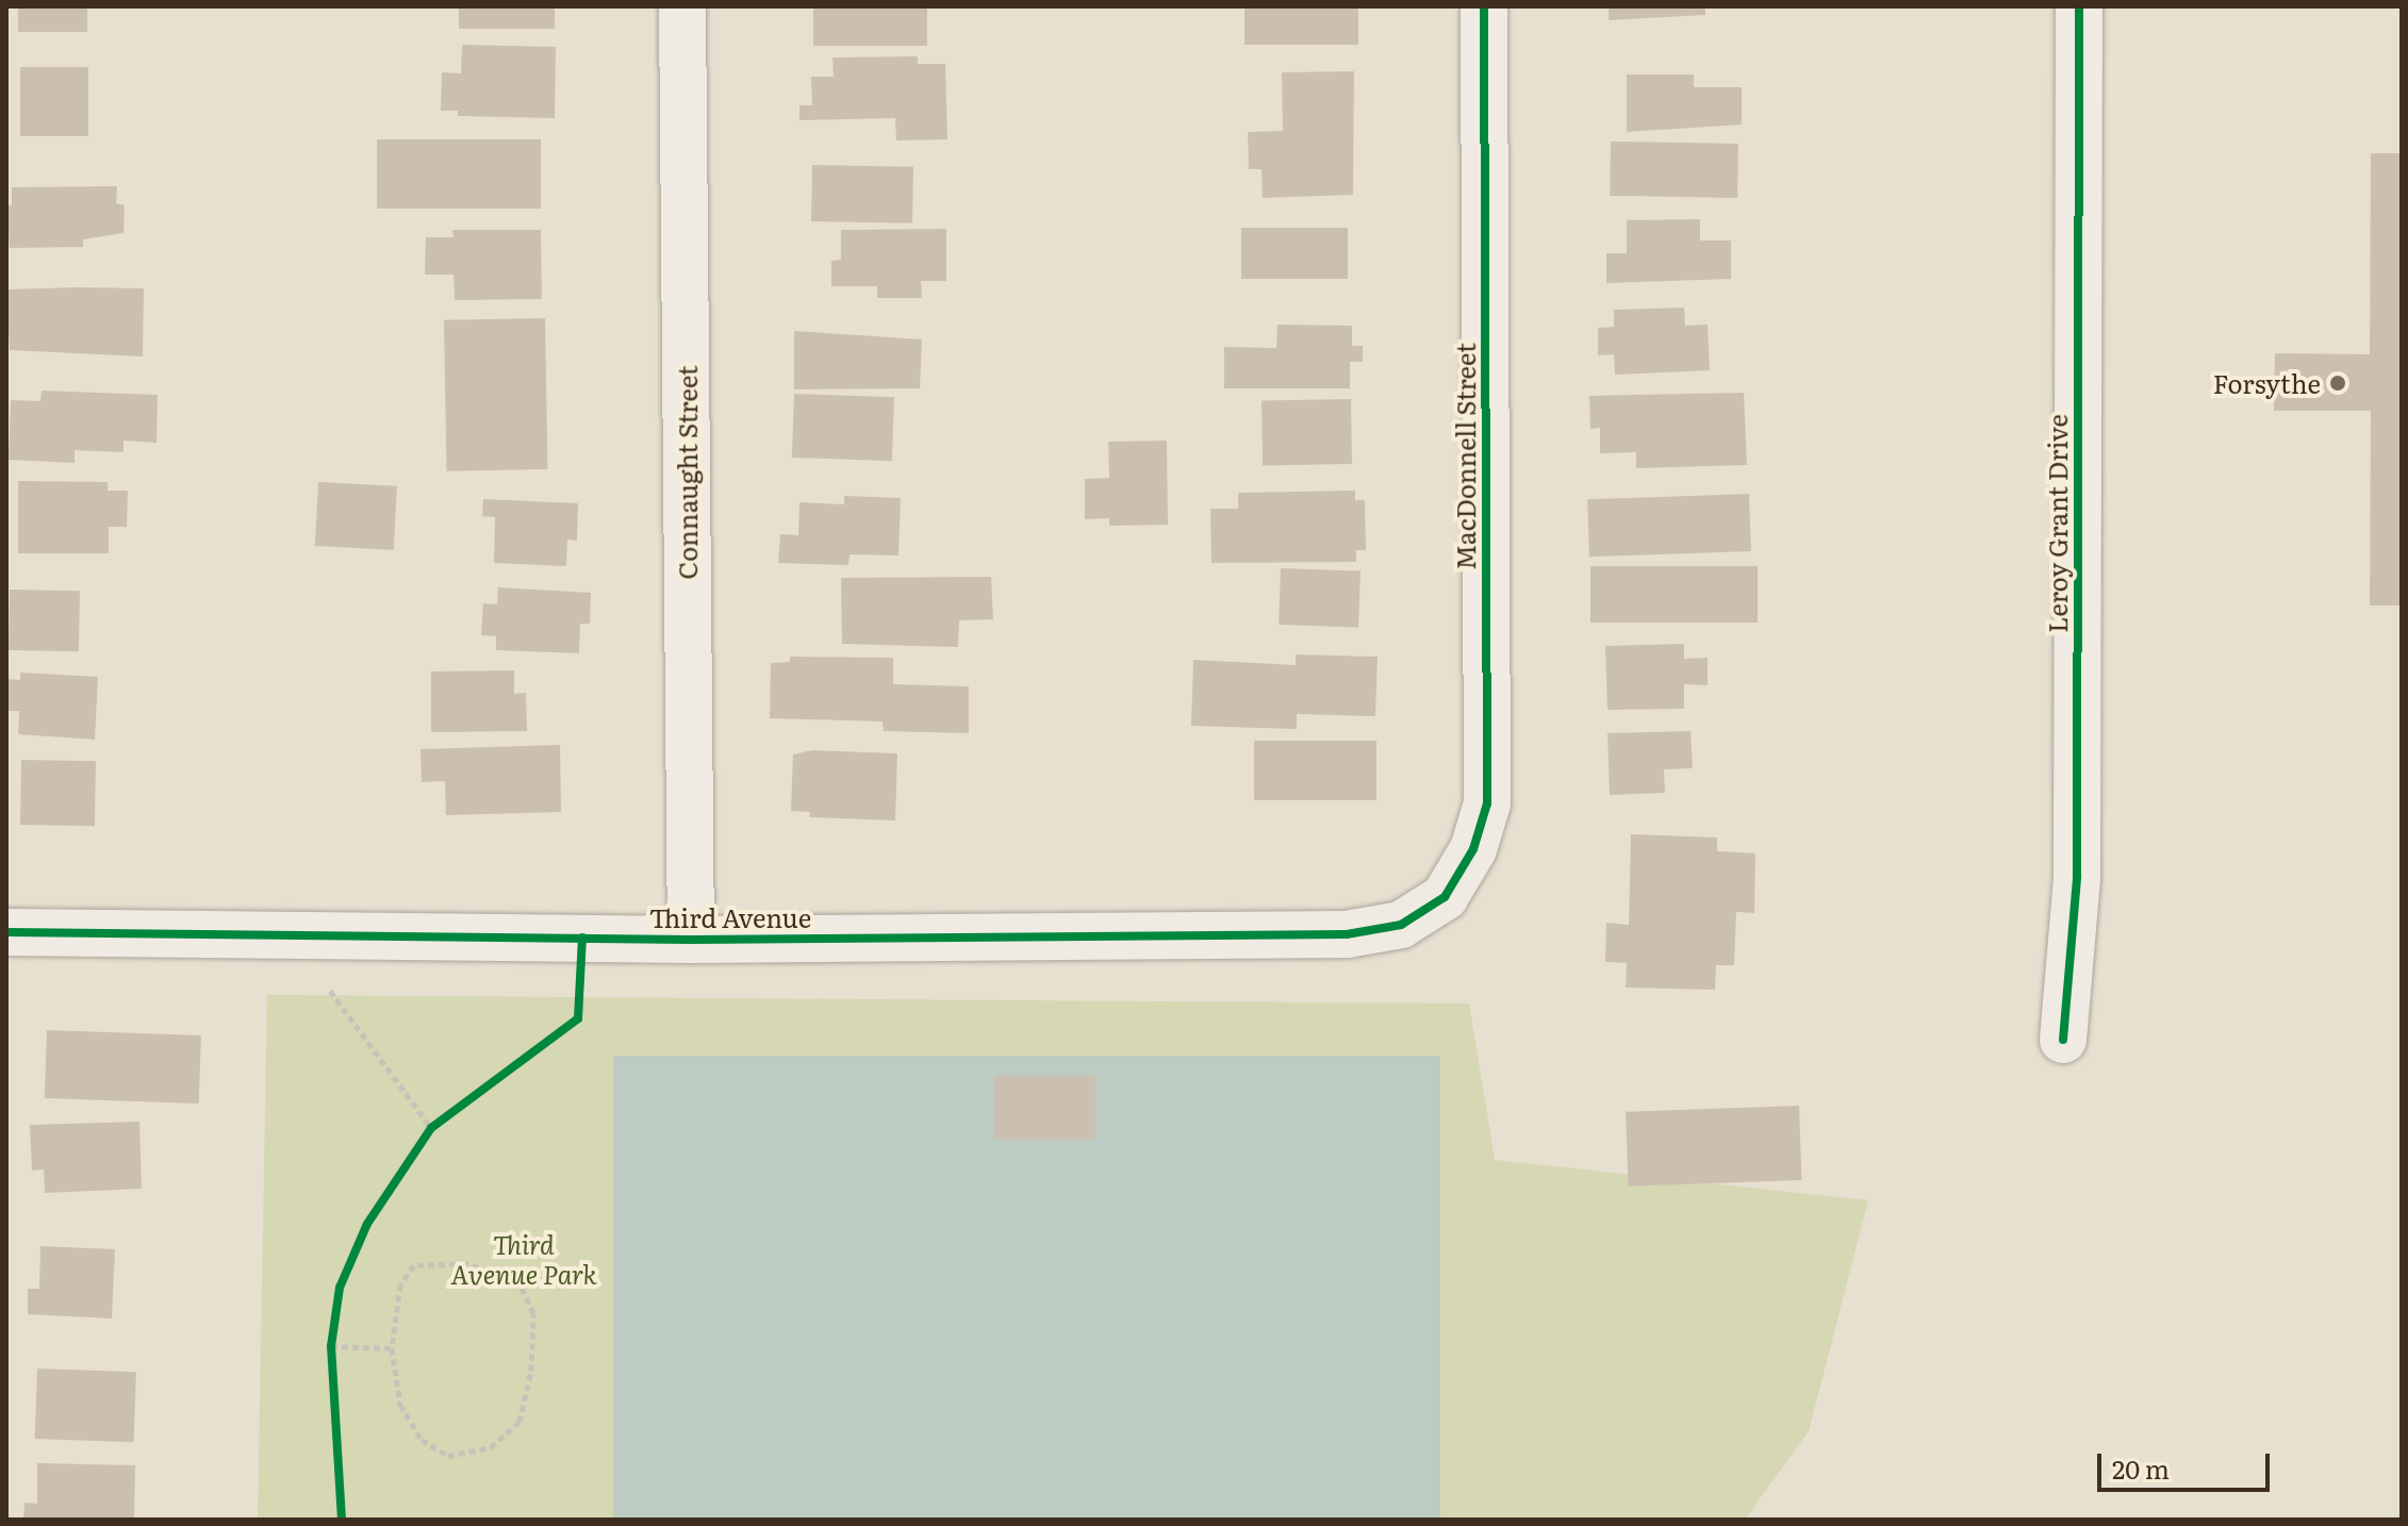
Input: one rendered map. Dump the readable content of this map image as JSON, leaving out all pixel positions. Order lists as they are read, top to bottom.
{
  "streets": {
    "street": [
      "MacDonnell Street",
      "Connaught Street",
      "Leroy Grant Drive",
      "Third Avenue"
    ]
  },
  "crossings": [
    ["MacDonnell Street", "Third Avenue"],
    ["Connaught Street", "Third Avenue"]
  ],
  "parks": ["Third Avenue Park"],
  "places": ["Forsythe"],
  "scale_bar": "20 m"
}
